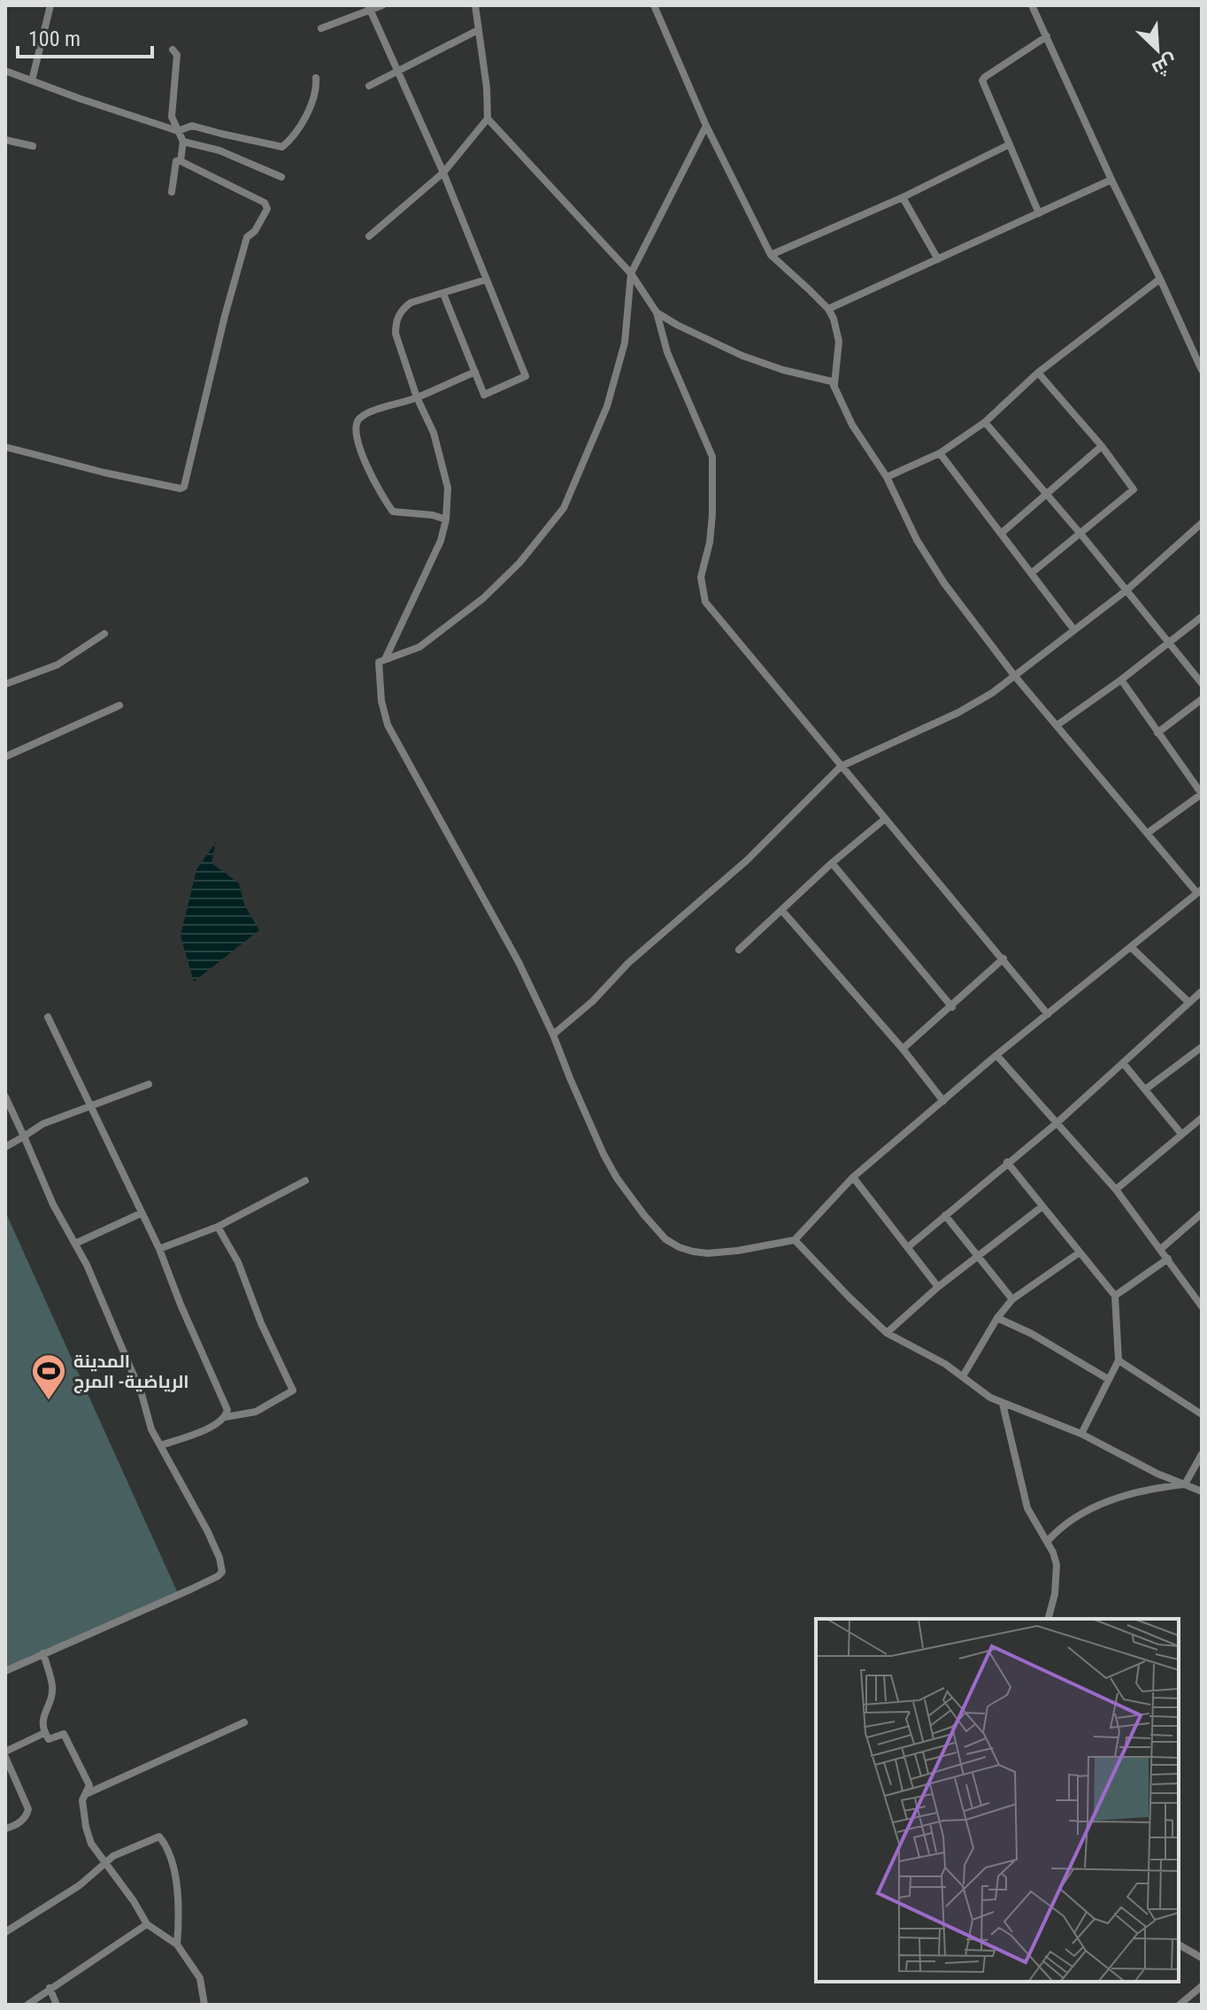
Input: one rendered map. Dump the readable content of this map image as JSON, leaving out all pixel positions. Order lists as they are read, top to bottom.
{
  "places": {
    "sports": ["المدينة الرياضية- المرج"]
  },
  "scale_bar": "100 m",
  "north": "bottom right"
}
